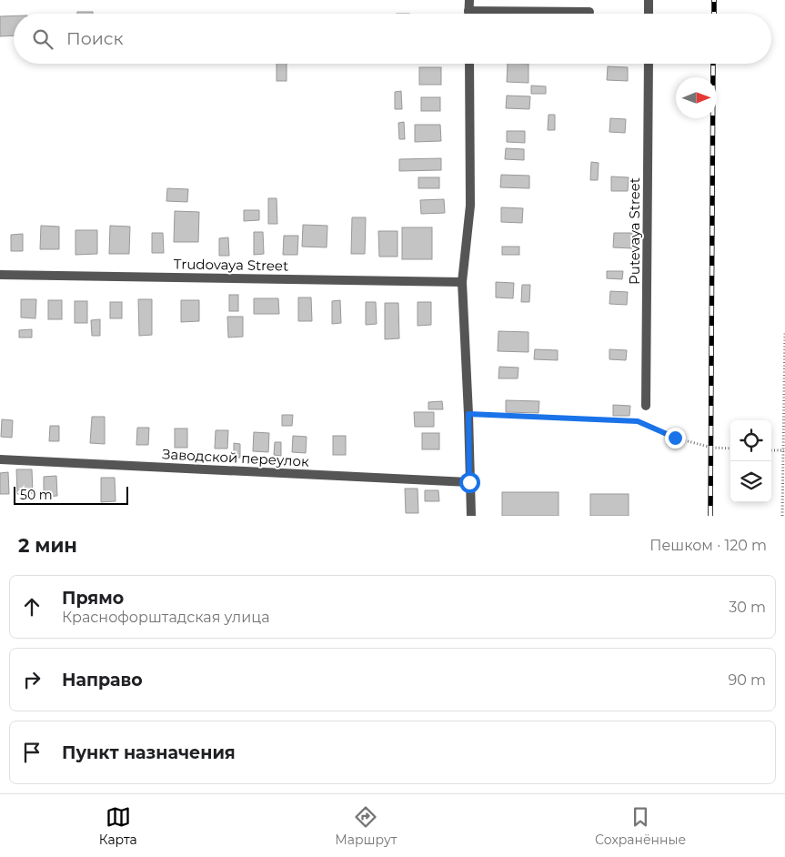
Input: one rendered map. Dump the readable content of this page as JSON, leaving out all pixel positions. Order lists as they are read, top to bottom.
{
  "streets": {
    "street": ["Putevaya Street", "Trudovaya Street", "Заводской переулок"]
  },
  "scale_bar": "50 m",
  "north": "right",
  "page": {
    "search": "Поиск",
    "scale": "50 m",
    "heading": ["2 мин", "Пешком · 120 m"],
    "list": [
      ["Прямо", "Краснофорштадская улица", "30 m"],
      ["Направо", "90 m"],
      "Пункт назначения"
    ],
    "nav": ["Карта", "Маршрут", "Сохранённые"]
  }
}
